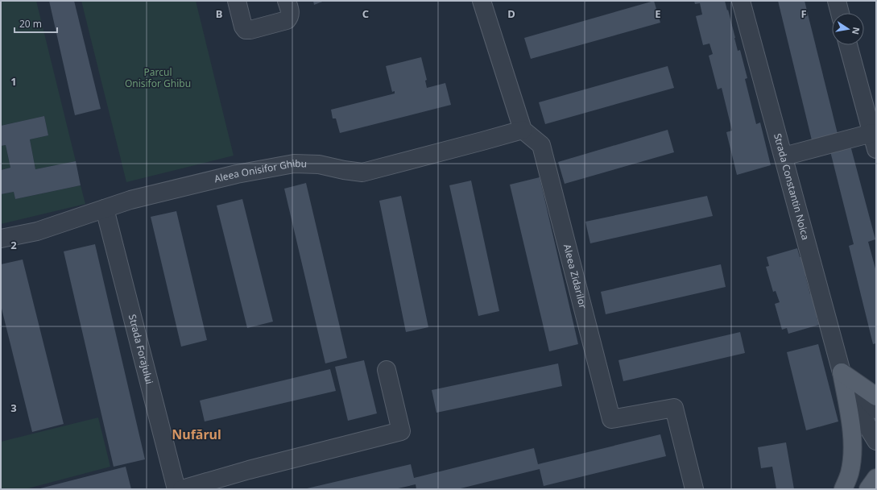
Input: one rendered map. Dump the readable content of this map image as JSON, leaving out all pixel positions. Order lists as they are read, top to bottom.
{
  "streets": {
    "street": [
      "Aleea Onisifor Ghibu",
      "Strada Constantin Noica",
      "Aleea Zidarilor",
      "Strada Forajului"
    ]
  },
  "crossings": [
    ["Aleea Onisifor Ghibu", "Aleea Zidarilor"],
    ["Aleea Onisifor Ghibu", "Strada Forajului"]
  ],
  "districts": ["Nufărul"],
  "parks": ["Parcul Onisifor Ghibu"],
  "scale_bar": "20 m",
  "north": "right",
  "grid": {
    "columns": [
      "B",
      "C",
      "D",
      "E",
      "F"
    ],
    "rows": ["1", "2", "3"]
  }
}
